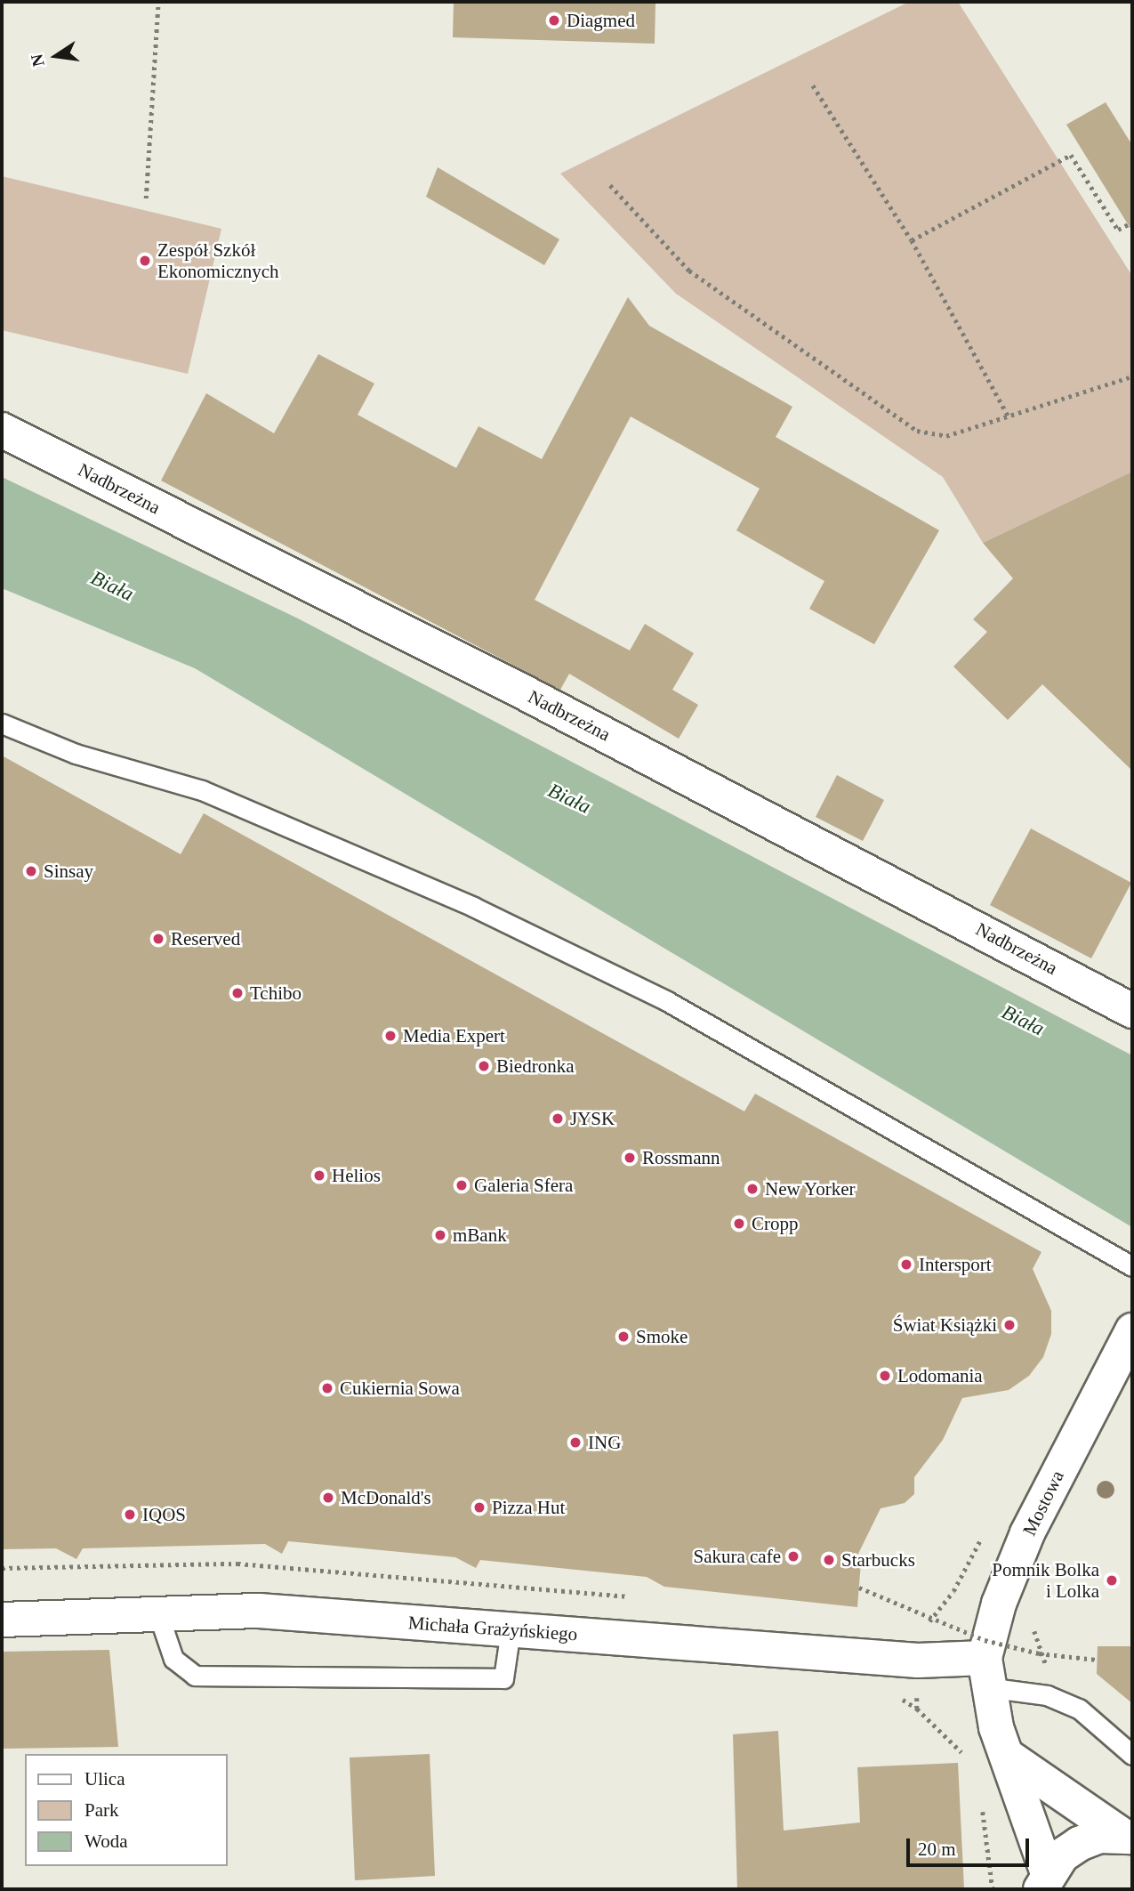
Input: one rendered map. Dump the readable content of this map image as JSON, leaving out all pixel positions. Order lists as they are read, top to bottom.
{
  "streets": {
    "street": ["Nadbrzeżna", "Mostowa", "Michała Grażyńskiego"]
  },
  "crossings": [
    ["Mostowa", "Michała Grażyńskiego"]
  ],
  "water": ["Biała"],
  "places": [
    "Diagmed",
    "Zespół Szkół Ekonomicznych",
    "Sinsay",
    "Reserved",
    "Tchibo",
    "Media Expert",
    "Biedronka",
    "JYSK",
    "Rossmann",
    "Helios",
    "Galeria Sfera",
    "New Yorker",
    "Cropp",
    "mBank",
    "Intersport",
    "Świat Książki",
    "Smoke",
    "Lodomania",
    "Cukiernia Sowa",
    "ING",
    "McDonald's",
    "Pizza Hut",
    "IQOS",
    "Sakura cafe",
    "Starbucks",
    "Pomnik Bolka i Lolka"
  ],
  "legend": ["Ulica", "Park", "Woda"],
  "scale_bar": "20 m",
  "north": "left"
}
